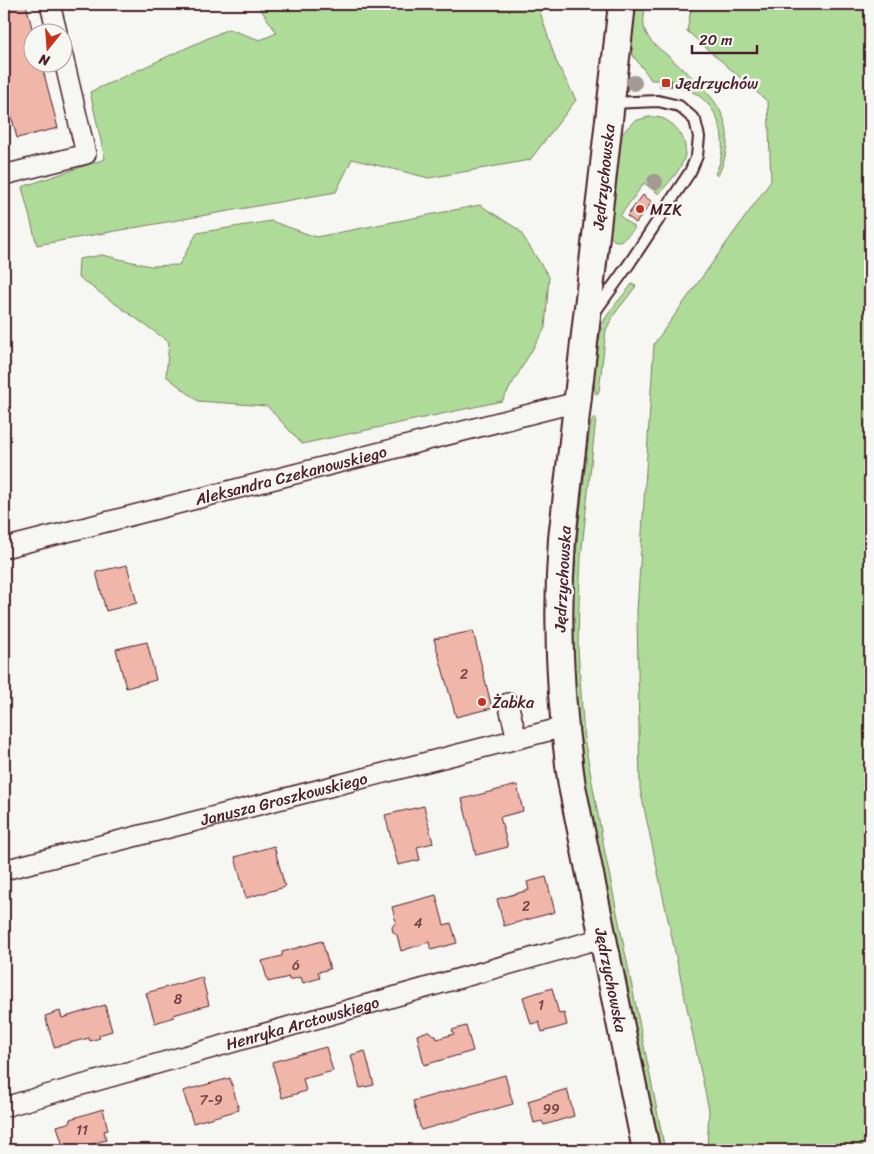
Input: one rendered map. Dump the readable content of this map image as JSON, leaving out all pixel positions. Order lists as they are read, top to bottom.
{
  "streets": {
    "main road": ["Jędrzychowska"],
    "street": ["Aleksandra Czekanowskiego", "Janusza Groszkowskiego", "Henryka Arctowskiego"]
  },
  "crossings": [
    ["Jędrzychowska", "Aleksandra Czekanowskiego"],
    ["Jędrzychowska", "Janusza Groszkowskiego"],
    ["Jędrzychowska", "Henryka Arctowskiego"]
  ],
  "places": {
    "transit": ["Jędrzychów"],
    "other": ["MZK", "Żabka"]
  },
  "house_numbers": [
    "2",
    "2",
    "4",
    "6",
    "8",
    "1",
    "7-9",
    "99",
    "11"
  ],
  "scale_bar": "20 m",
  "north": "bottom"
}
